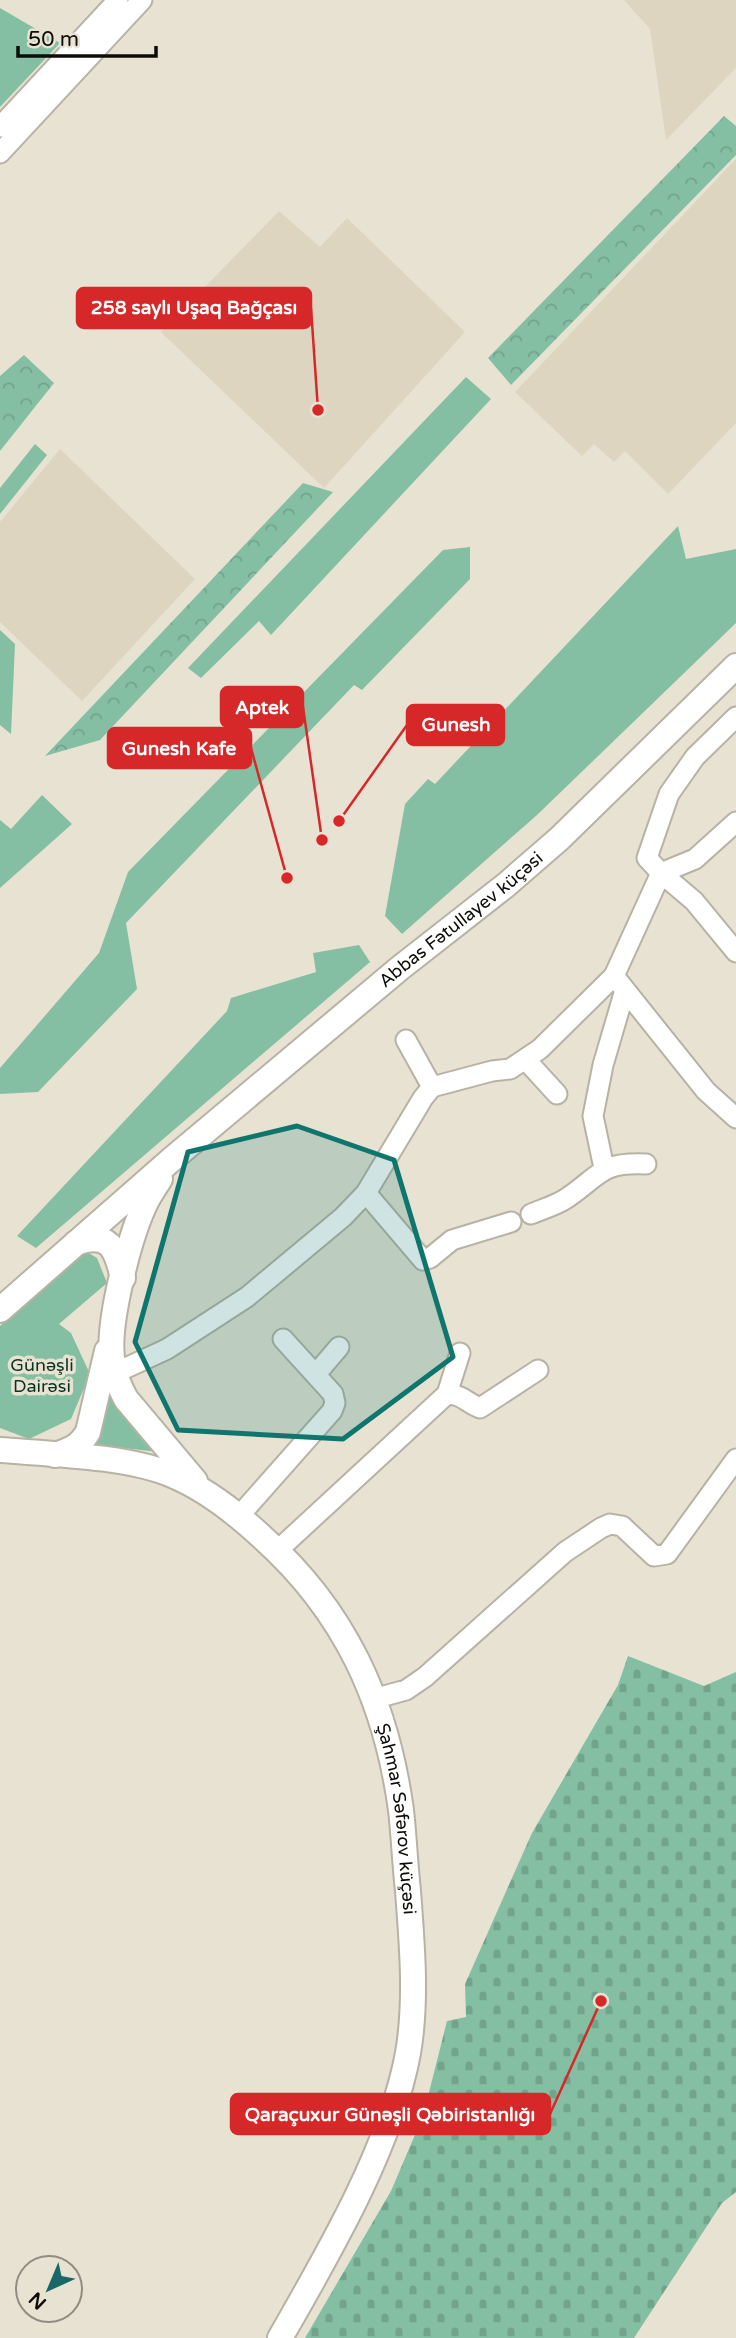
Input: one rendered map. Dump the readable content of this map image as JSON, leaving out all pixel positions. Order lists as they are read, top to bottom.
{
  "streets": {
    "main road": ["Abbas Fətullayev küçəsi", "Şahmar Səfərov küçəsi"]
  },
  "parks": ["Günəşli Dairəsi"],
  "places": [
    "258 saylı Uşaq Bağçası",
    "Gunesh",
    "Aptek",
    "Gunesh Kafe",
    "Qaraçuxur Günəşli Qəbiristanlığı"
  ],
  "scale_bar": "50 m",
  "north": "bottom left"
}
